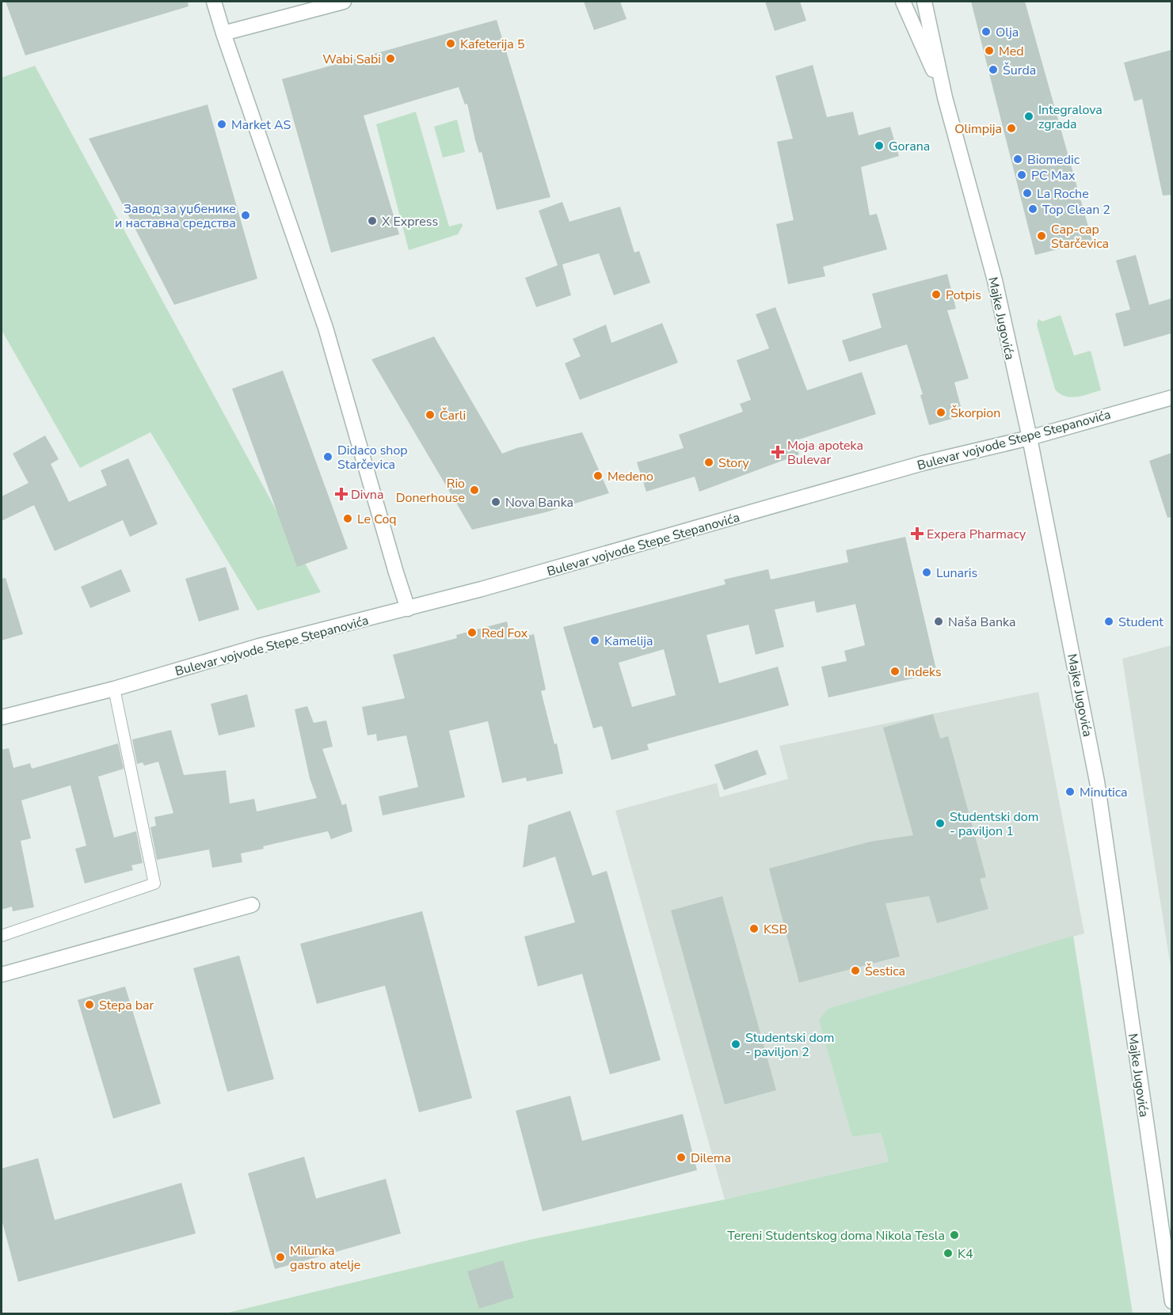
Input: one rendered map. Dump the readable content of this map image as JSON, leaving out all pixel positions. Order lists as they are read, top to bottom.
{
  "streets": {
    "street": ["Majke Jugovića", "Bulevar vojvode Stepe Stepanovića"]
  },
  "crossings": [
    ["Majke Jugovića", "Bulevar vojvode Stepe Stepanovića"]
  ],
  "places": {
    "other": [
      "Olja",
      "Kafeterija 5",
      "Med",
      "Wabi Sabi",
      "Šurda",
      "Integralova zgrada",
      "Market AS",
      "Olimpija",
      "Gorana",
      "Biomedic",
      "PC Max",
      "La Roche",
      "Top Clean 2",
      "Завод за уџбенике и наставна средства",
      "X Express",
      "Cap-cap Starčevica",
      "Potpis",
      "Škorpion",
      "Čarli",
      "Didaco shop Starčevica",
      "Story",
      "Medeno",
      "Rio Donerhouse",
      "Nova Banka",
      "Le Coq",
      "Lunaris",
      "Naša Banka",
      "Student",
      "Red Fox",
      "Kamelija",
      "Indeks",
      "Minutica",
      "Studentski dom - paviljon 1",
      "KSB",
      "Šestica",
      "Stepa bar",
      "Studentski dom - paviljon 2",
      "Dilema",
      "Tereni Studentskog doma Nikola Tesla",
      "K4",
      "Milunka gastro atelje"
    ],
    "health": ["Moja apoteka Bulevar", "Divna", "Expera Pharmacy"]
  }
}
